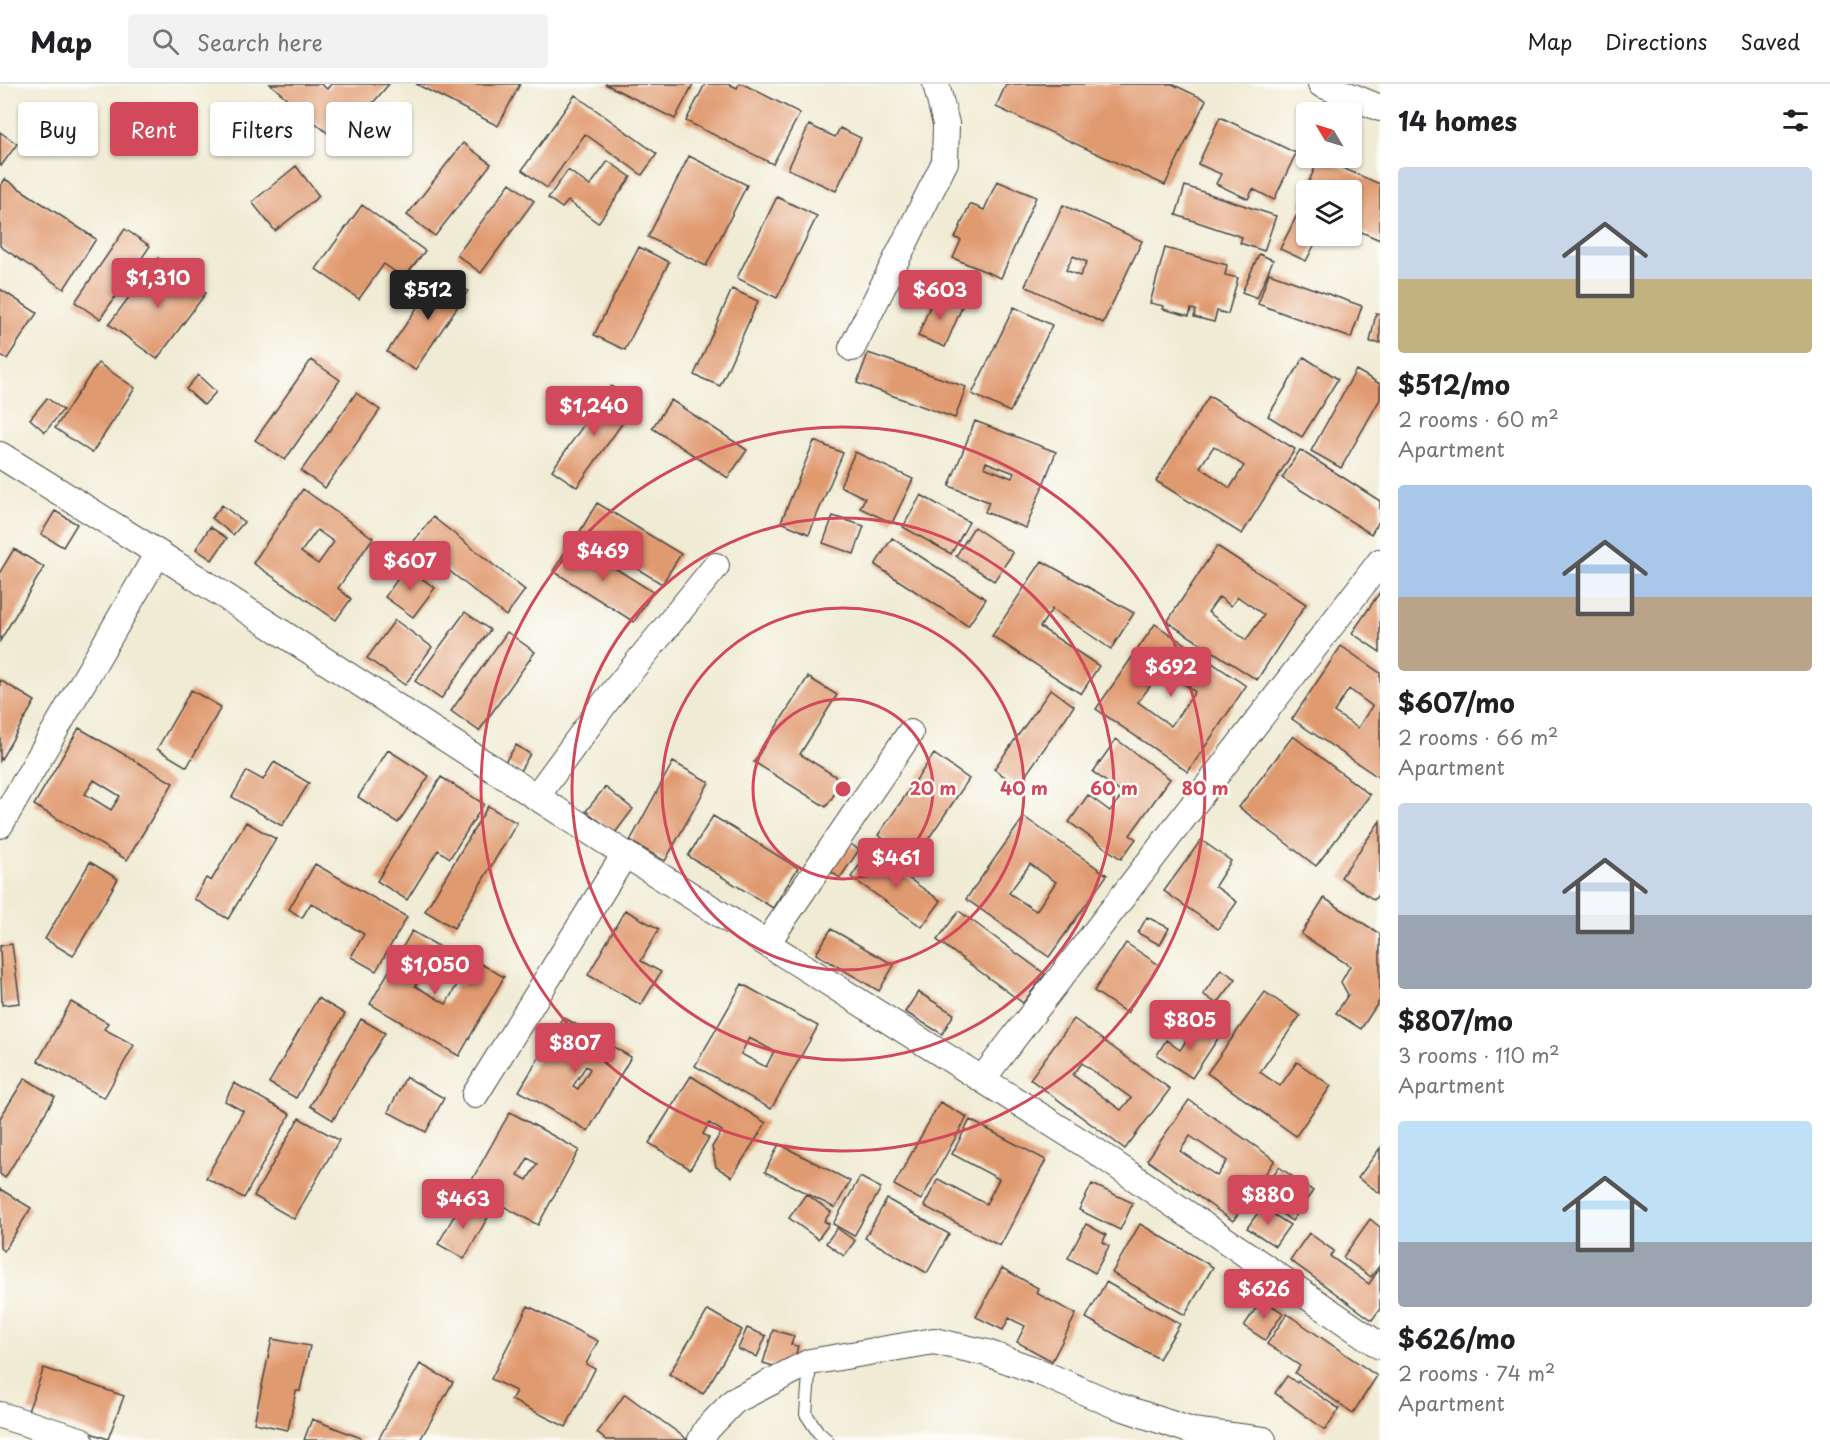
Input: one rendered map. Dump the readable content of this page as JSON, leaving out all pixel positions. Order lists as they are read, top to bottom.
{
  "north": "top left",
  "page": {
    "header": "Map",
    "search": "Search here",
    "nav": ["Map", "Directions", "Saved"],
    "heading": "14 homes",
    "chip": [
      "Buy",
      "Rent",
      "Filters",
      "New"
    ],
    "list": [
      {
        "name": "$512/mo",
        "note": "2 rooms · 60 m² · Apartment"
      },
      {
        "name": "$607/mo",
        "note": "2 rooms · 66 m² · Apartment"
      },
      {
        "name": "$807/mo",
        "note": "3 rooms · 110 m² · Apartment"
      },
      {
        "name": "$626/mo",
        "note": "2 rooms · 74 m² · Apartment"
      }
    ],
    "price": [
      "$1,310",
      "$512",
      "$603",
      "$1,240",
      "$469",
      "$607",
      "$692",
      "$461",
      "$1,050",
      "$805",
      "$807",
      "$880",
      "$463",
      "$626"
    ]
  },
  "rings": [
    "20 m",
    "40 m",
    "60 m",
    "80 m"
  ]
}
